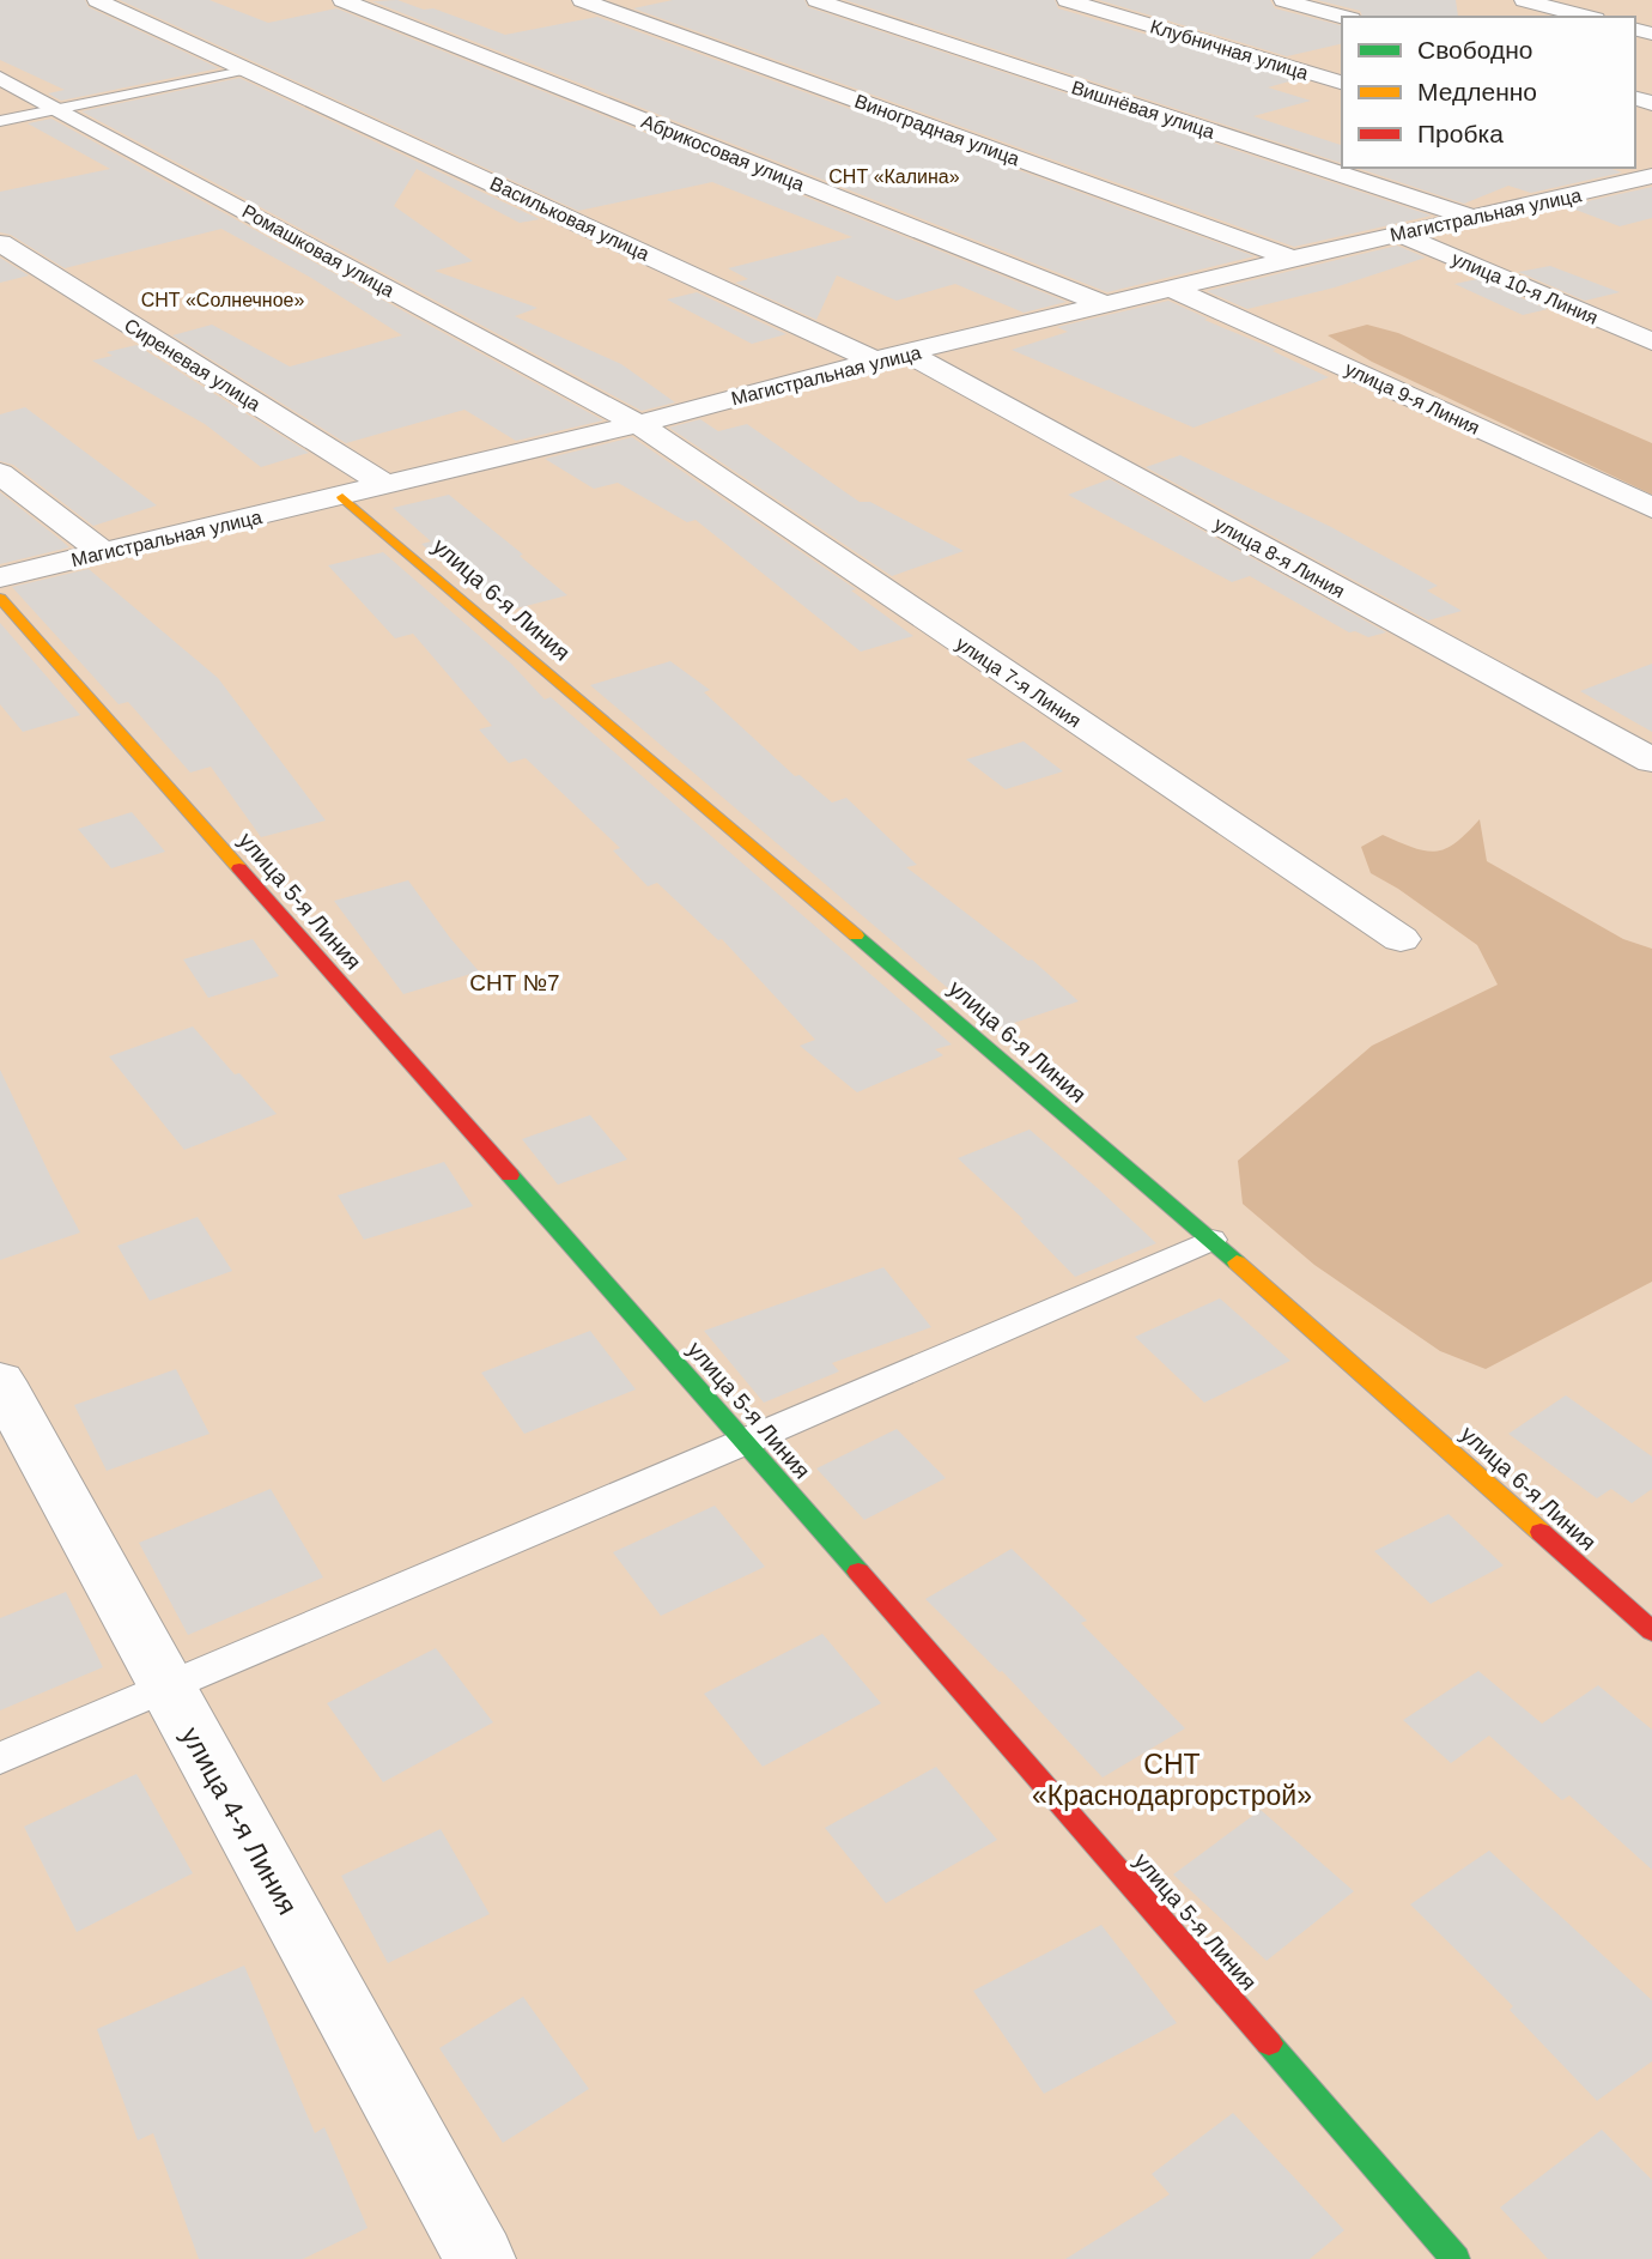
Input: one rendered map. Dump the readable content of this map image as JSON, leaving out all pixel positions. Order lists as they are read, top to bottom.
{
  "streets": {
    "street": [
      "Клубничная улица",
      "Вишнёвая улица",
      "Виноградная улица",
      "Абрикосовая улица",
      "Магистральная улица",
      "Васильковая улица",
      "Ромашковая улица",
      "улица 10-я Линия",
      "Сиреневая улица",
      "улица 9-я Линия",
      "улица 8-я Линия",
      "улица 6-я Линия",
      "улица 7-я Линия",
      "улица 5-я Линия",
      "улица 4-я Линия"
    ]
  },
  "crossings": [
    ["Вишнёвая улица", "Магистральная улица"],
    ["Виноградная улица", "Магистральная улица"],
    ["Абрикосовая улица", "Магистральная улица"],
    ["Магистральная улица", "Васильковая улица"],
    ["Магистральная улица", "Ромашковая улица"],
    ["Магистральная улица", "улица 10-я Линия"],
    ["Магистральная улица", "Сиреневая улица"],
    ["Магистральная улица", "улица 9-я Линия"],
    ["Магистральная улица", "улица 8-я Линия"],
    ["Магистральная улица", "улица 6-я Линия"],
    ["Магистральная улица", "улица 7-я Линия"],
    ["Ромашковая улица", "улица 7-я Линия"]
  ],
  "parks": [
    "СНТ «Калина»",
    "СНТ «Солнечное»",
    "СНТ №7",
    "СНТ «Краснодаргорстрой»"
  ],
  "legend": ["Свободно", "Медленно", "Пробка"]
}
